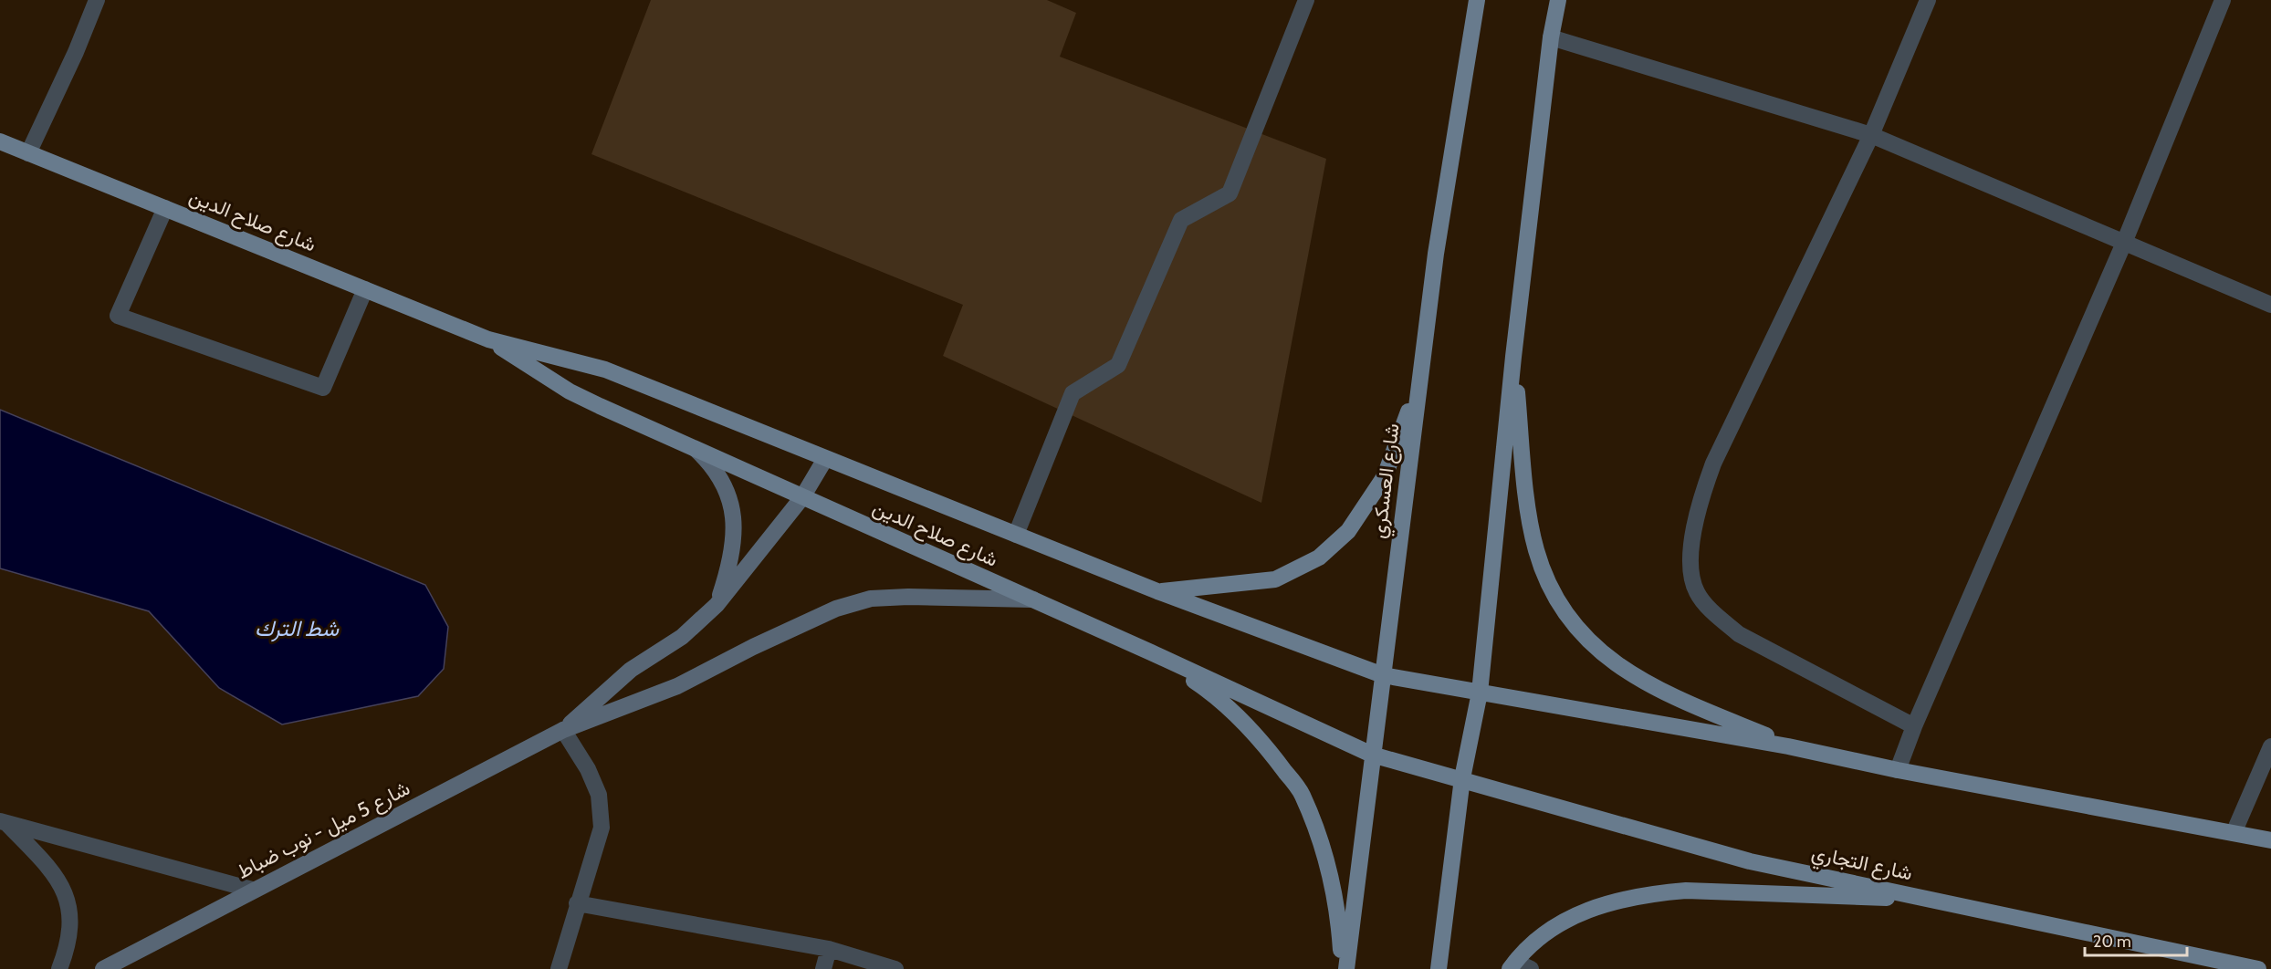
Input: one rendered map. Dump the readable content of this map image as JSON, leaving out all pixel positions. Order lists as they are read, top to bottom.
{
  "streets": {
    "main road": [
      "شارع صلاح الدين",
      "شارع العسكري",
      "شارع 5 ميل - نوب ضباط",
      "شارع التجاري"
    ]
  },
  "crossings": [
    ["شارع صلاح الدين", "شارع العسكري"],
    ["شارع صلاح الدين", "شارع التجاري"],
    ["شارع العسكري", "شارع التجاري"]
  ],
  "water": ["شط الترك"],
  "scale_bar": "20 m"
}
